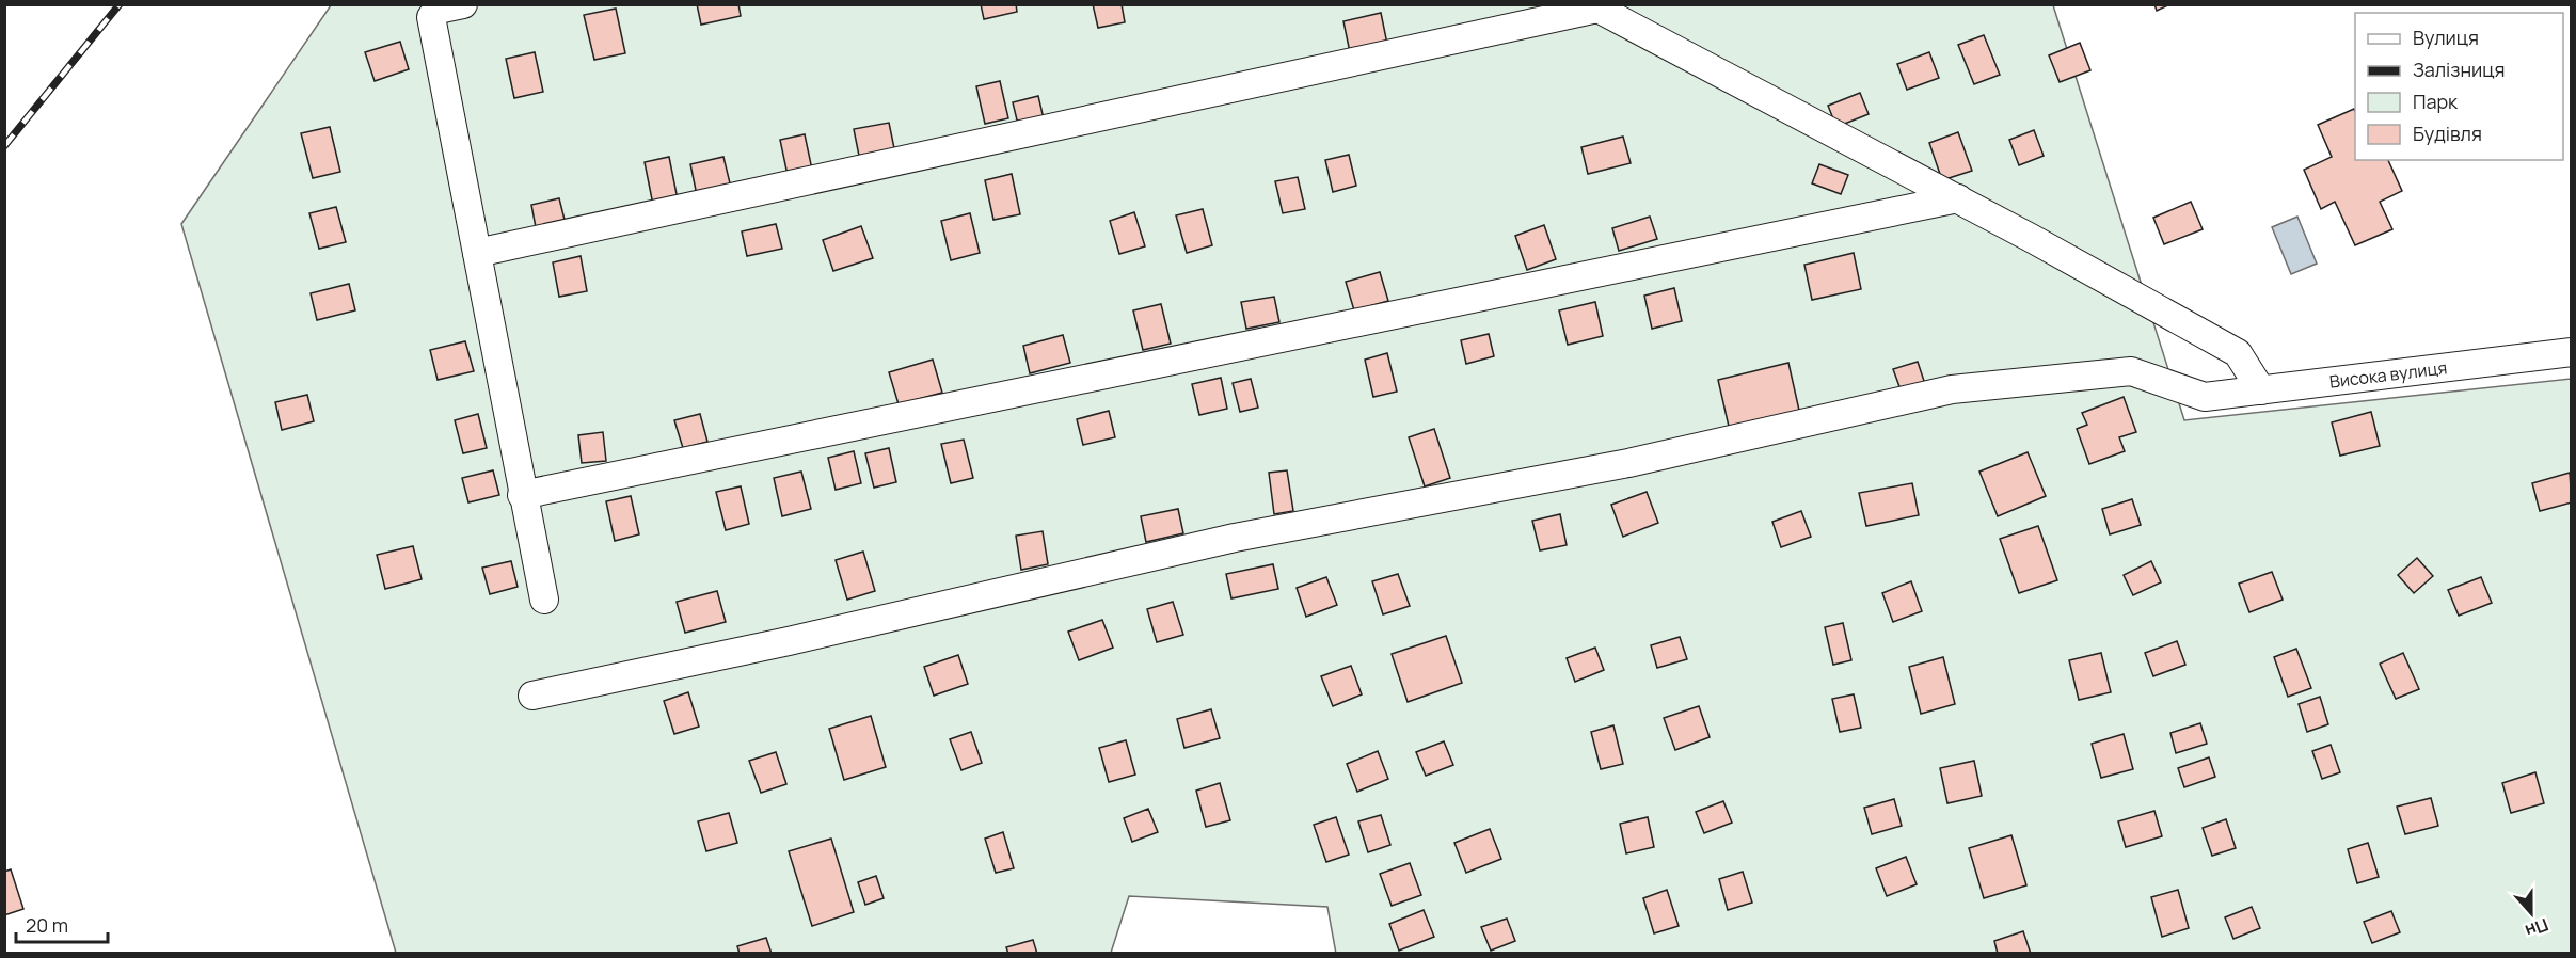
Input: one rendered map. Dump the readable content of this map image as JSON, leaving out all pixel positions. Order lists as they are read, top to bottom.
{
  "streets": {
    "street": ["Висока вулиця"]
  },
  "legend": [
    "Вулиця",
    "Залізниця",
    "Парк",
    "Будівля"
  ],
  "scale_bar": "20 m",
  "north": "bottom"
}
